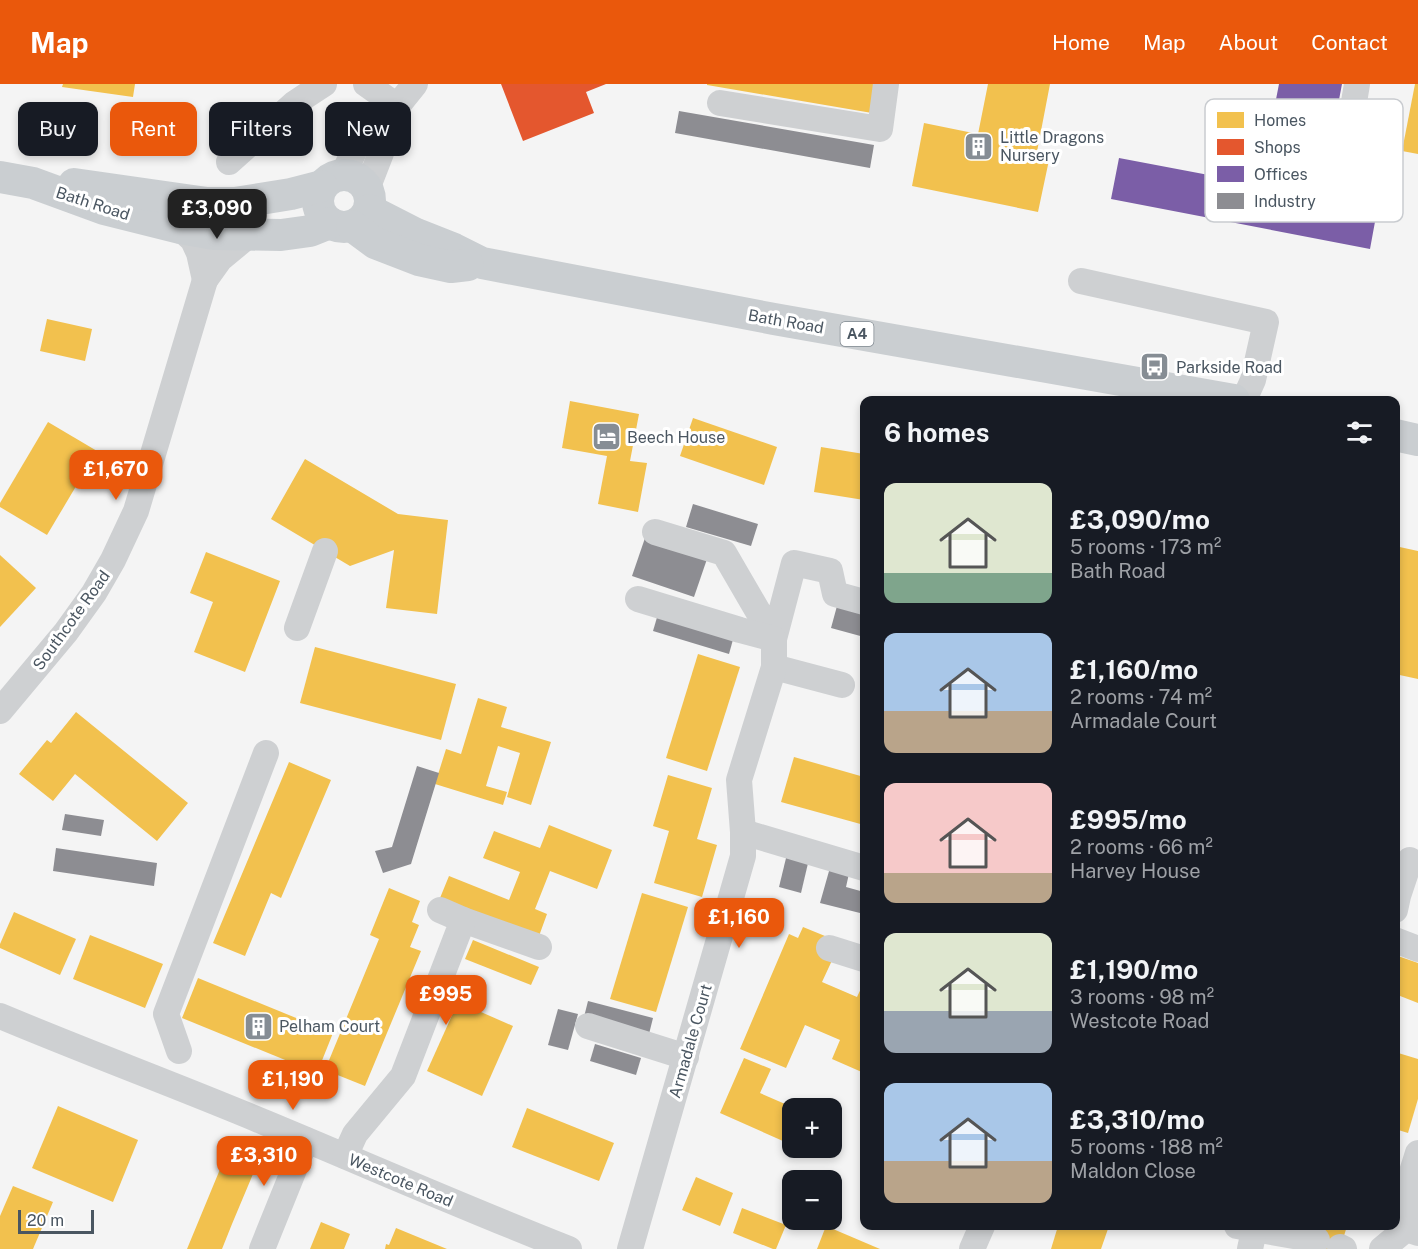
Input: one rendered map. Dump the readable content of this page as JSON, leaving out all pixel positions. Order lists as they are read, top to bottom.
{
  "streets": {
    "main road": ["Bath Road", "A4"],
    "street": ["Southcote Road", "Armadale Court", "Westcote Road"]
  },
  "crossings": [
    ["Bath Road", "Southcote Road"]
  ],
  "places": {
    "building": ["Little Dragons Nursery", "Pelham Court"],
    "bus stop": ["Parkside Road"],
    "hotel": ["Beech House"]
  },
  "legend": [
    "Homes",
    "Shops",
    "Offices",
    "Industry"
  ],
  "scale_bar": "20 m",
  "page": {
    "header": "Map",
    "nav": [
      "Home",
      "Map",
      "About",
      "Contact"
    ],
    "chip": [
      "Buy",
      "Rent",
      "Filters",
      "New"
    ],
    "price": [
      "£3,090",
      "£1,670",
      "£1,160",
      "£995",
      "£1,190",
      "£3,310"
    ],
    "heading": "6 homes",
    "list": [
      {
        "name": "£3,090/mo",
        "note": "5 rooms · 173 m² · Bath Road"
      },
      {
        "name": "£1,160/mo",
        "note": "2 rooms · 74 m² · Armadale Court"
      },
      {
        "name": "£995/mo",
        "note": "2 rooms · 66 m² · Harvey House"
      },
      {
        "name": "£1,190/mo",
        "note": "3 rooms · 98 m² · Westcote Road"
      },
      {
        "name": "£3,310/mo",
        "note": "5 rooms · 188 m² · Maldon Close"
      }
    ],
    "map_buttons": ["+", "−"],
    "scale": "20 m"
  }
}
